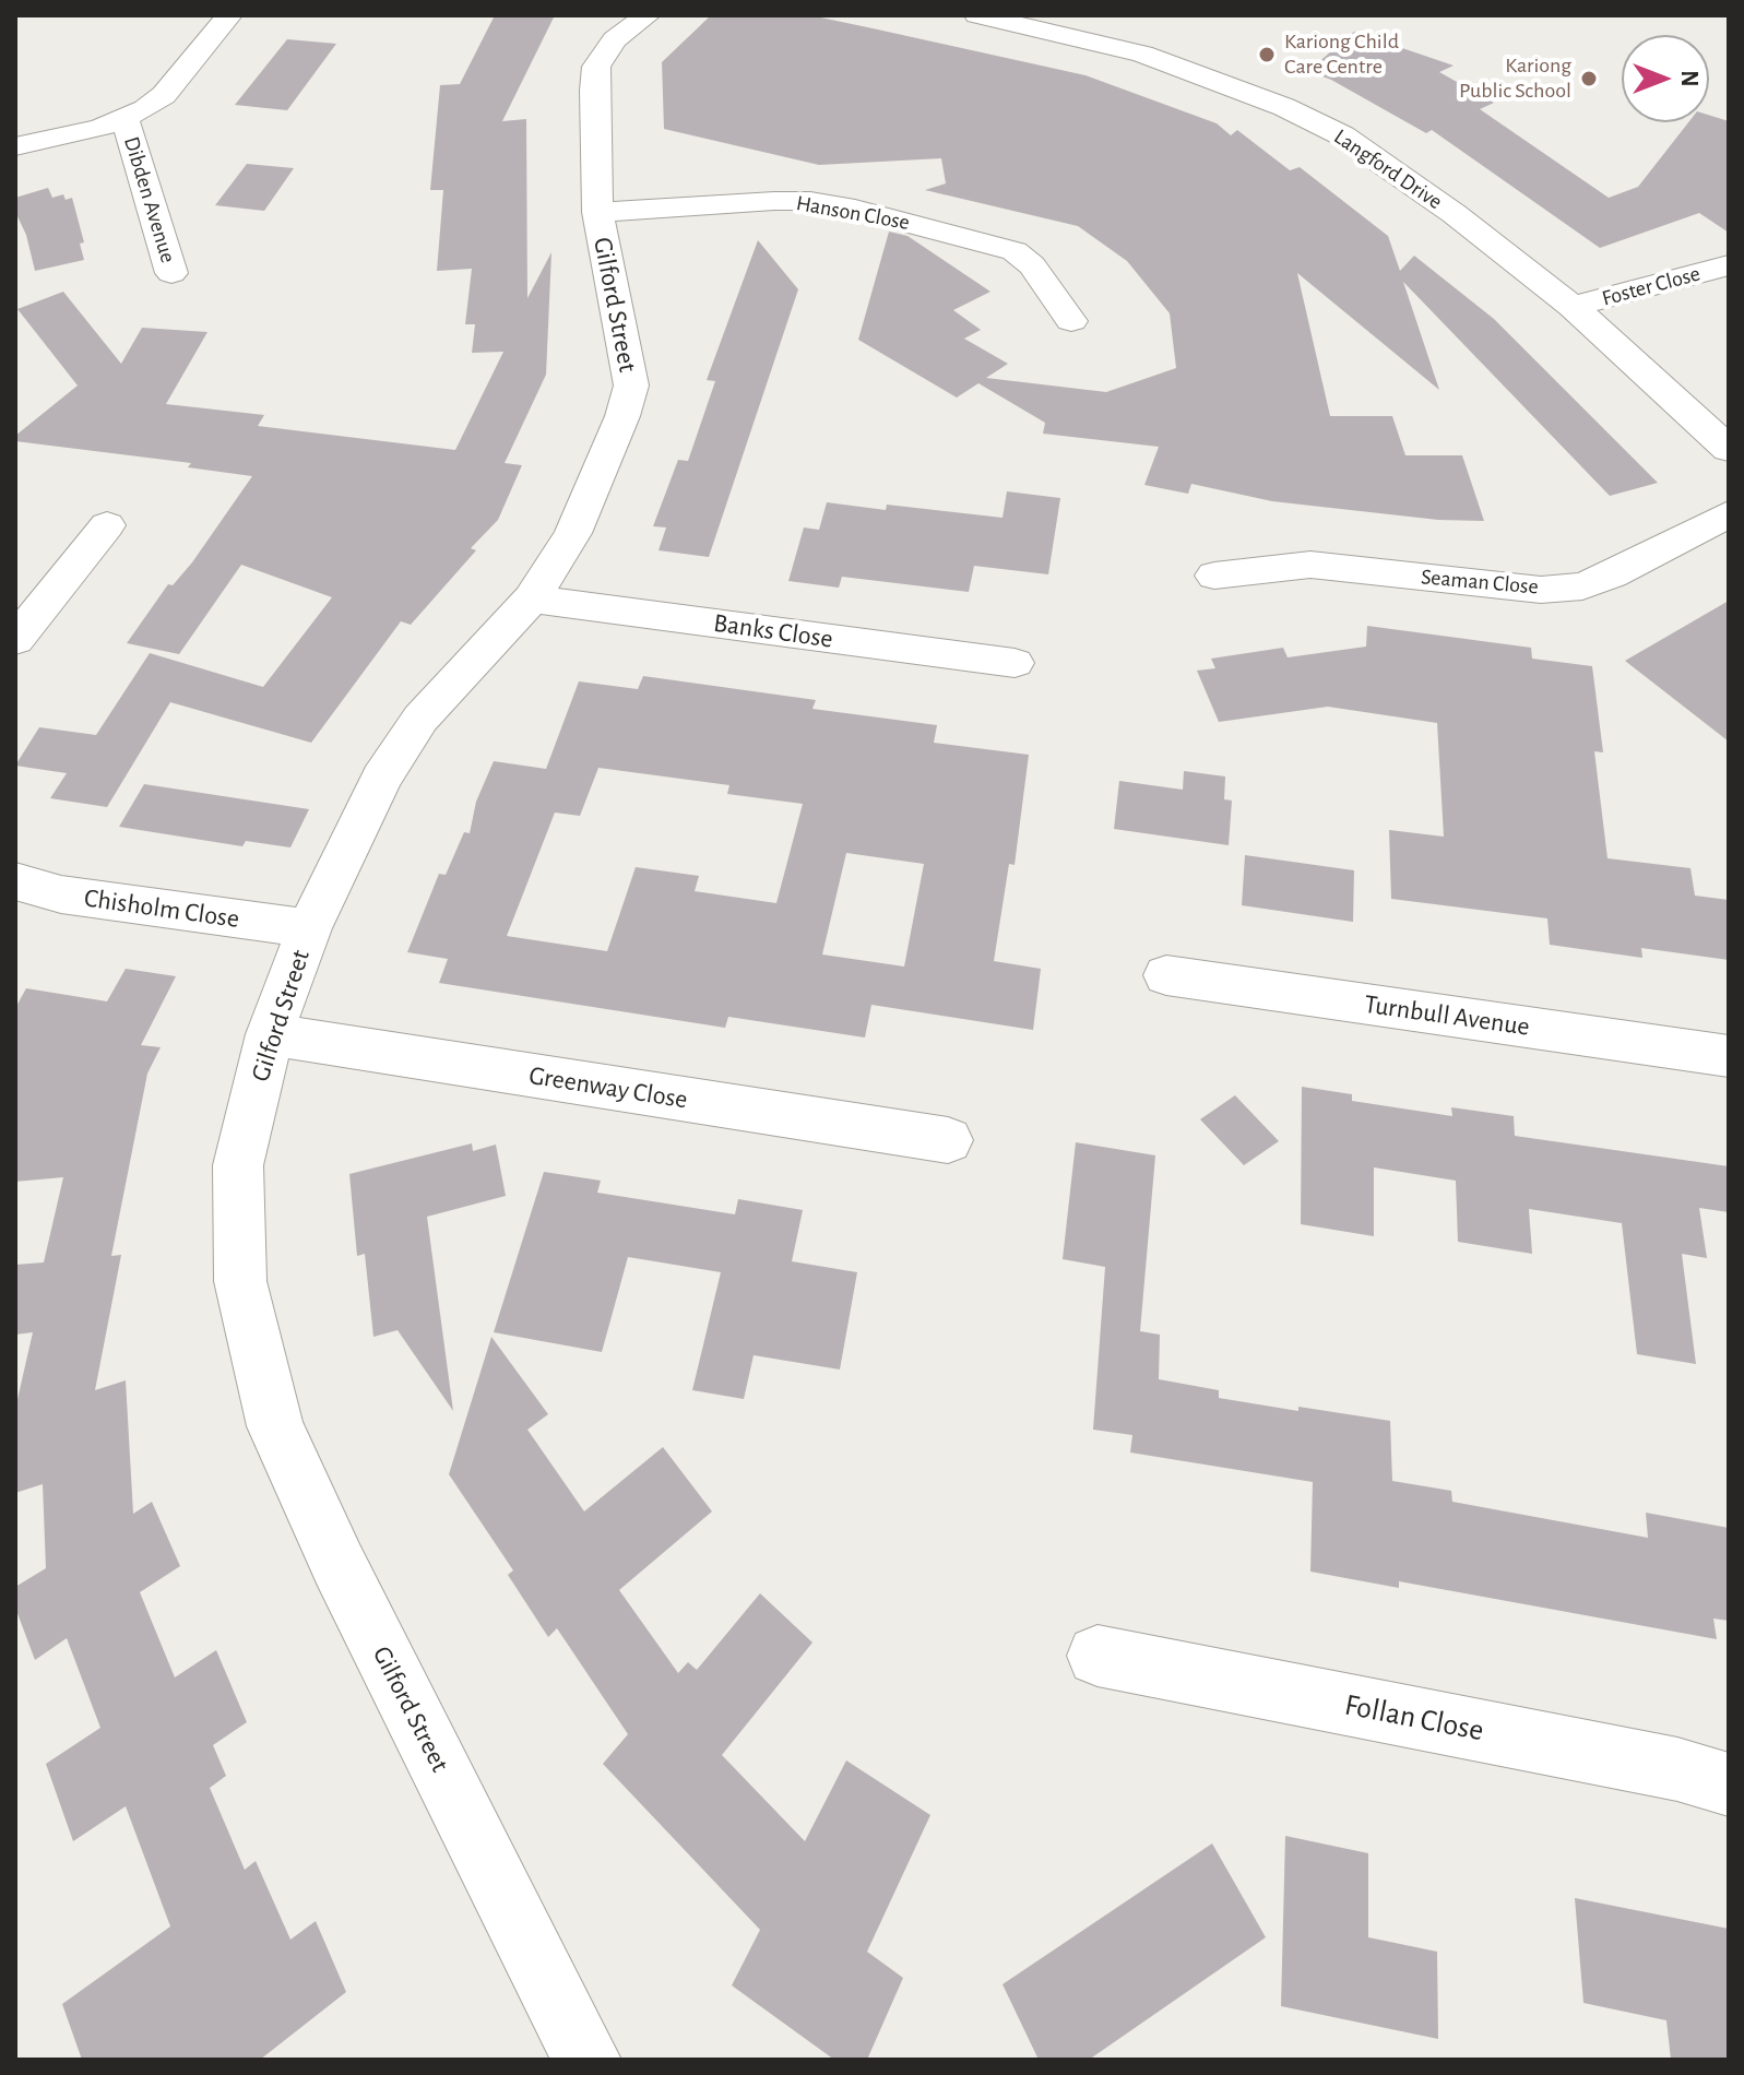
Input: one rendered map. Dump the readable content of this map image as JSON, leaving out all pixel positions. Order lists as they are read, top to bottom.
{
  "streets": {
    "street": [
      "Langford Drive",
      "Dibden Avenue",
      "Hanson Close",
      "Foster Close",
      "Gilford Street",
      "Seaman Close",
      "Banks Close",
      "Chisholm Close",
      "Turnbull Avenue",
      "Greenway Close",
      "Follan Close"
    ]
  },
  "crossings": [
    ["Langford Drive", "Foster Close"],
    ["Hanson Close", "Gilford Street"],
    ["Gilford Street", "Banks Close"],
    ["Gilford Street", "Chisholm Close"],
    ["Gilford Street", "Greenway Close"]
  ],
  "places": ["Kariong Child Care Centre", "Kariong Public School"],
  "north": "right"
}
